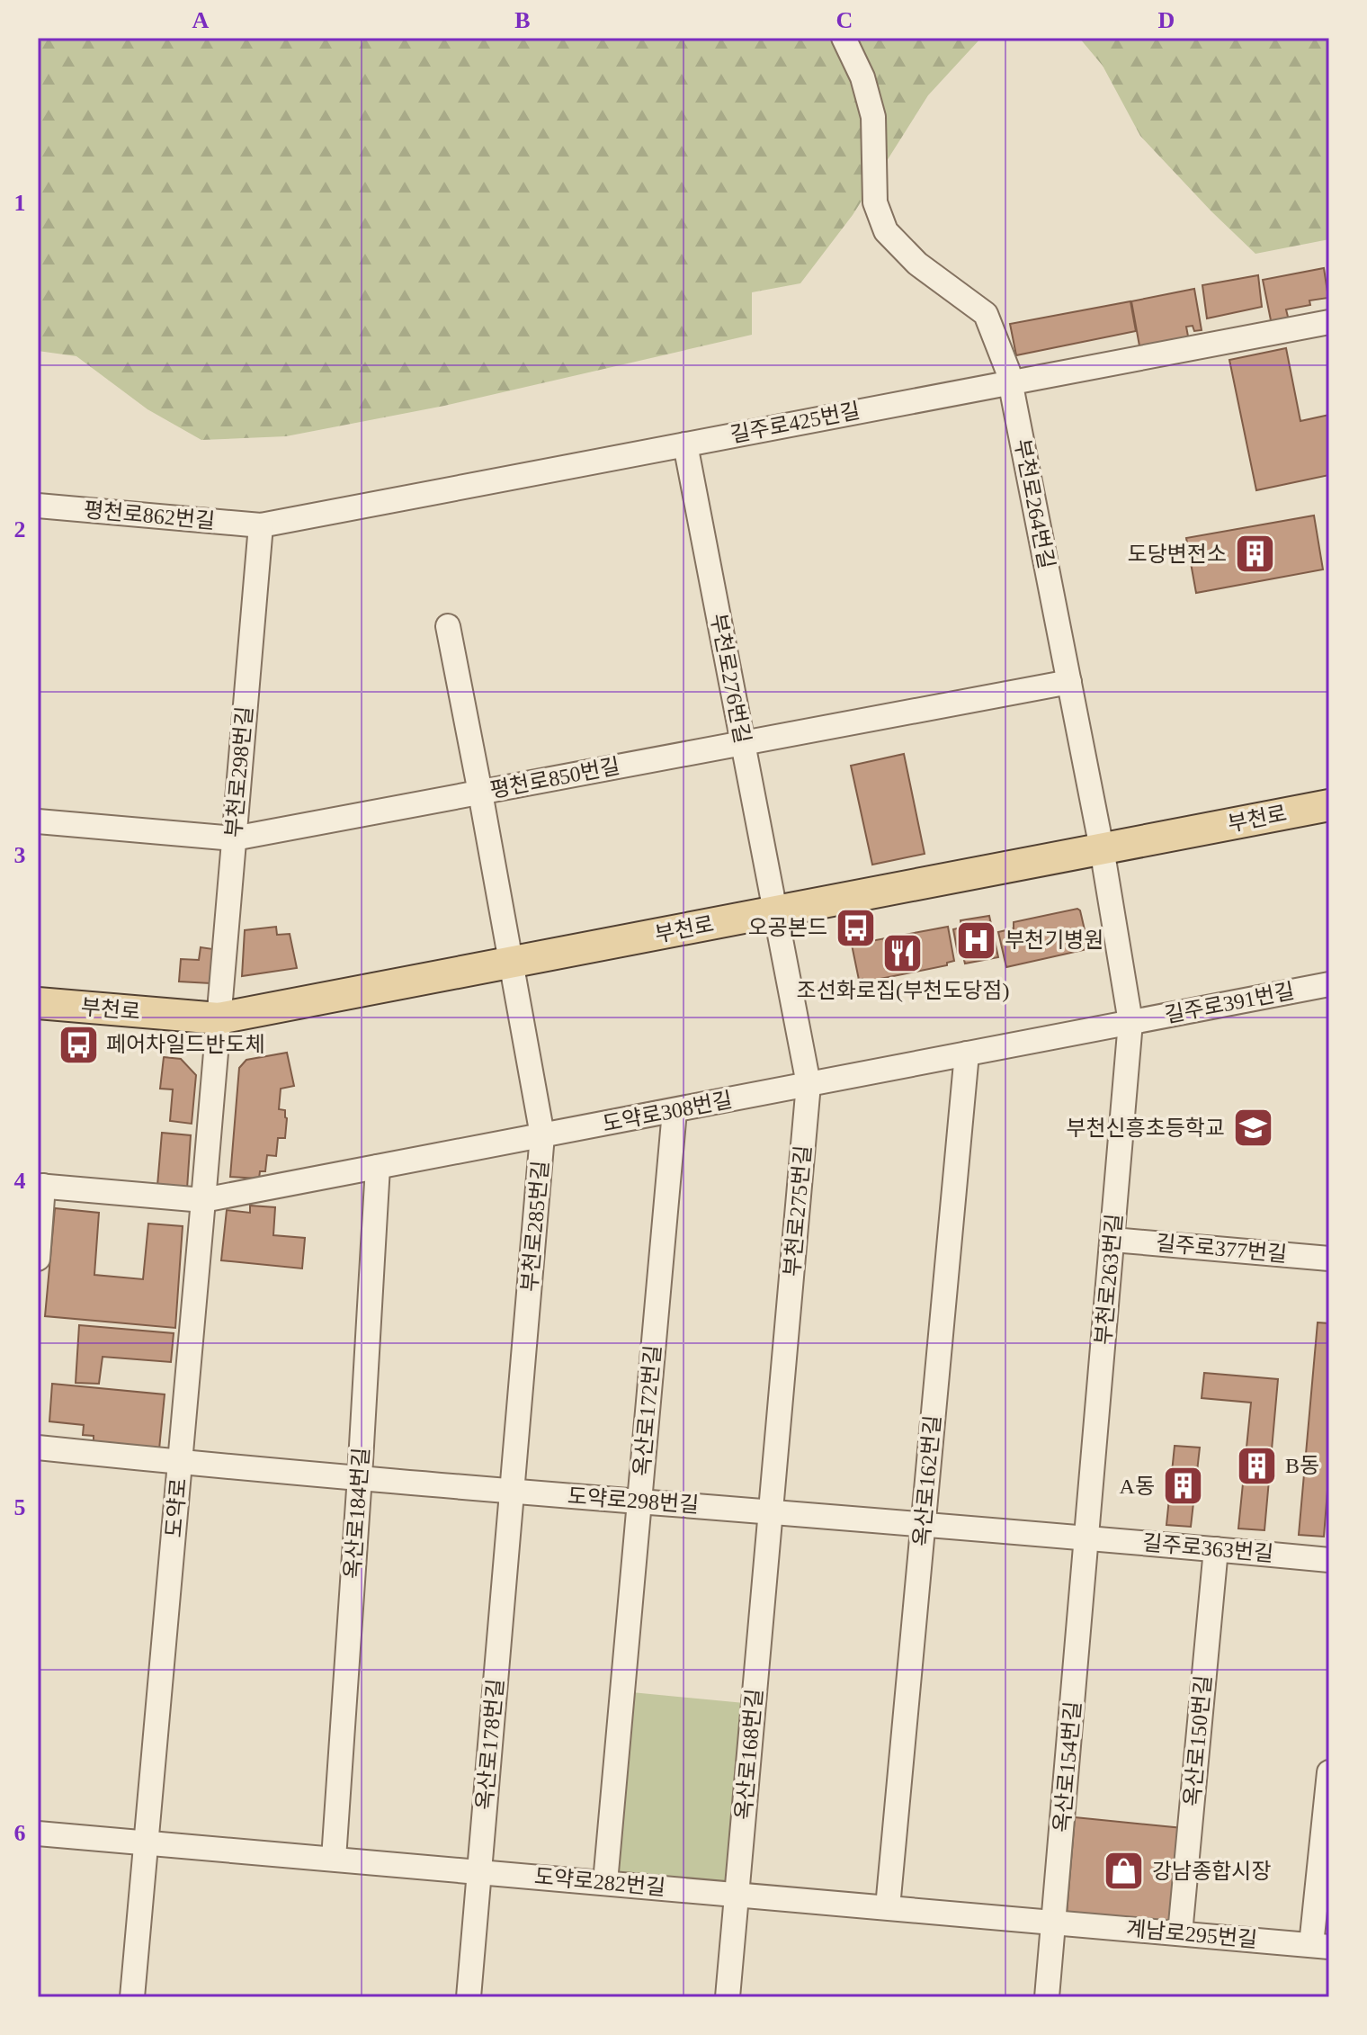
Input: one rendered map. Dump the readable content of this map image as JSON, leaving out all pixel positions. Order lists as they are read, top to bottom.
{
  "streets": {
    "main road": ["부천로"],
    "street": [
      "길주로425번길",
      "부천로264번길",
      "평천로862번길",
      "부천로276번길",
      "부천로298번길",
      "평천로850번길",
      "길주로391번길",
      "도약로308번길",
      "부천로275번길",
      "부천로285번길",
      "길주로377번길",
      "부천로263번길",
      "옥산로172번길",
      "옥산로162번길",
      "도약로298번길",
      "도약로",
      "옥산로184번길",
      "길주로363번길",
      "옥산로150번길",
      "옥산로178번길",
      "옥산로168번길",
      "옥산로154번길",
      "도약로282번길",
      "계남로295번길"
    ]
  },
  "crossings": [
    ["길주로425번길", "부천로264번길"],
    ["길주로425번길", "평천로862번길"],
    ["길주로425번길", "부천로276번길"],
    ["길주로425번길", "부천로298번길"],
    ["부천로264번길", "평천로850번길"],
    ["부천로264번길", "부천로"],
    ["부천로264번길", "길주로391번길"],
    ["부천로264번길", "도약로308번길"],
    ["부천로264번길", "부천로263번길"],
    ["평천로862번길", "부천로298번길"],
    ["부천로276번길", "평천로850번길"],
    ["부천로276번길", "부천로"],
    ["부천로276번길", "부천로275번길"],
    ["부천로298번길", "평천로850번길"],
    ["부천로298번길", "부천로"],
    ["부천로298번길", "도약로"],
    ["평천로850번길", "부천로285번길"],
    ["부천로", "부천로275번길"],
    ["부천로", "부천로285번길"],
    ["부천로", "도약로"],
    ["길주로391번길", "도약로308번길"],
    ["길주로391번길", "부천로263번길"],
    ["도약로308번길", "부천로275번길"],
    ["도약로308번길", "부천로285번길"],
    ["도약로308번길", "부천로263번길"],
    ["도약로308번길", "옥산로172번길"],
    ["도약로308번길", "옥산로162번길"],
    ["도약로308번길", "도약로"],
    ["도약로308번길", "옥산로184번길"],
    ["부천로275번길", "도약로298번길"],
    ["부천로275번길", "옥산로168번길"],
    ["부천로285번길", "도약로298번길"],
    ["부천로285번길", "옥산로178번길"],
    ["길주로377번길", "부천로263번길"],
    ["부천로263번길", "도약로298번길"],
    ["부천로263번길", "길주로363번길"],
    ["부천로263번길", "옥산로154번길"],
    ["옥산로172번길", "도약로298번길"],
    ["옥산로172번길", "도약로282번길"],
    ["옥산로162번길", "도약로298번길"],
    ["옥산로162번길", "도약로282번길"],
    ["도약로298번길", "도약로"],
    ["도약로298번길", "옥산로184번길"],
    ["도약로298번길", "길주로363번길"],
    ["도약로298번길", "옥산로178번길"],
    ["도약로298번길", "옥산로168번길"],
    ["도약로298번길", "옥산로154번길"],
    ["도약로", "도약로282번길"],
    ["옥산로184번길", "도약로282번길"],
    ["길주로363번길", "옥산로150번길"],
    ["길주로363번길", "옥산로154번길"],
    ["옥산로150번길", "계남로295번길"],
    ["옥산로178번길", "도약로282번길"],
    ["옥산로168번길", "도약로282번길"],
    ["옥산로154번길", "도약로282번길"],
    ["옥산로154번길", "계남로295번길"],
    ["도약로282번길", "계남로295번길"]
  ],
  "places": {
    "building": ["도당변전소", "B동", "A동"],
    "bus stop": ["오공본드", "페어차일드반도체"],
    "hospital": ["부천기병원"],
    "restaurant": ["조선화로집(부천도당점)"],
    "school or university": ["부천신흥초등학교"],
    "shop": ["강남종합시장"]
  },
  "grid": {
    "columns": [
      "A",
      "B",
      "C",
      "D"
    ],
    "rows": [
      "1",
      "2",
      "3",
      "4",
      "5",
      "6"
    ]
  }
}
